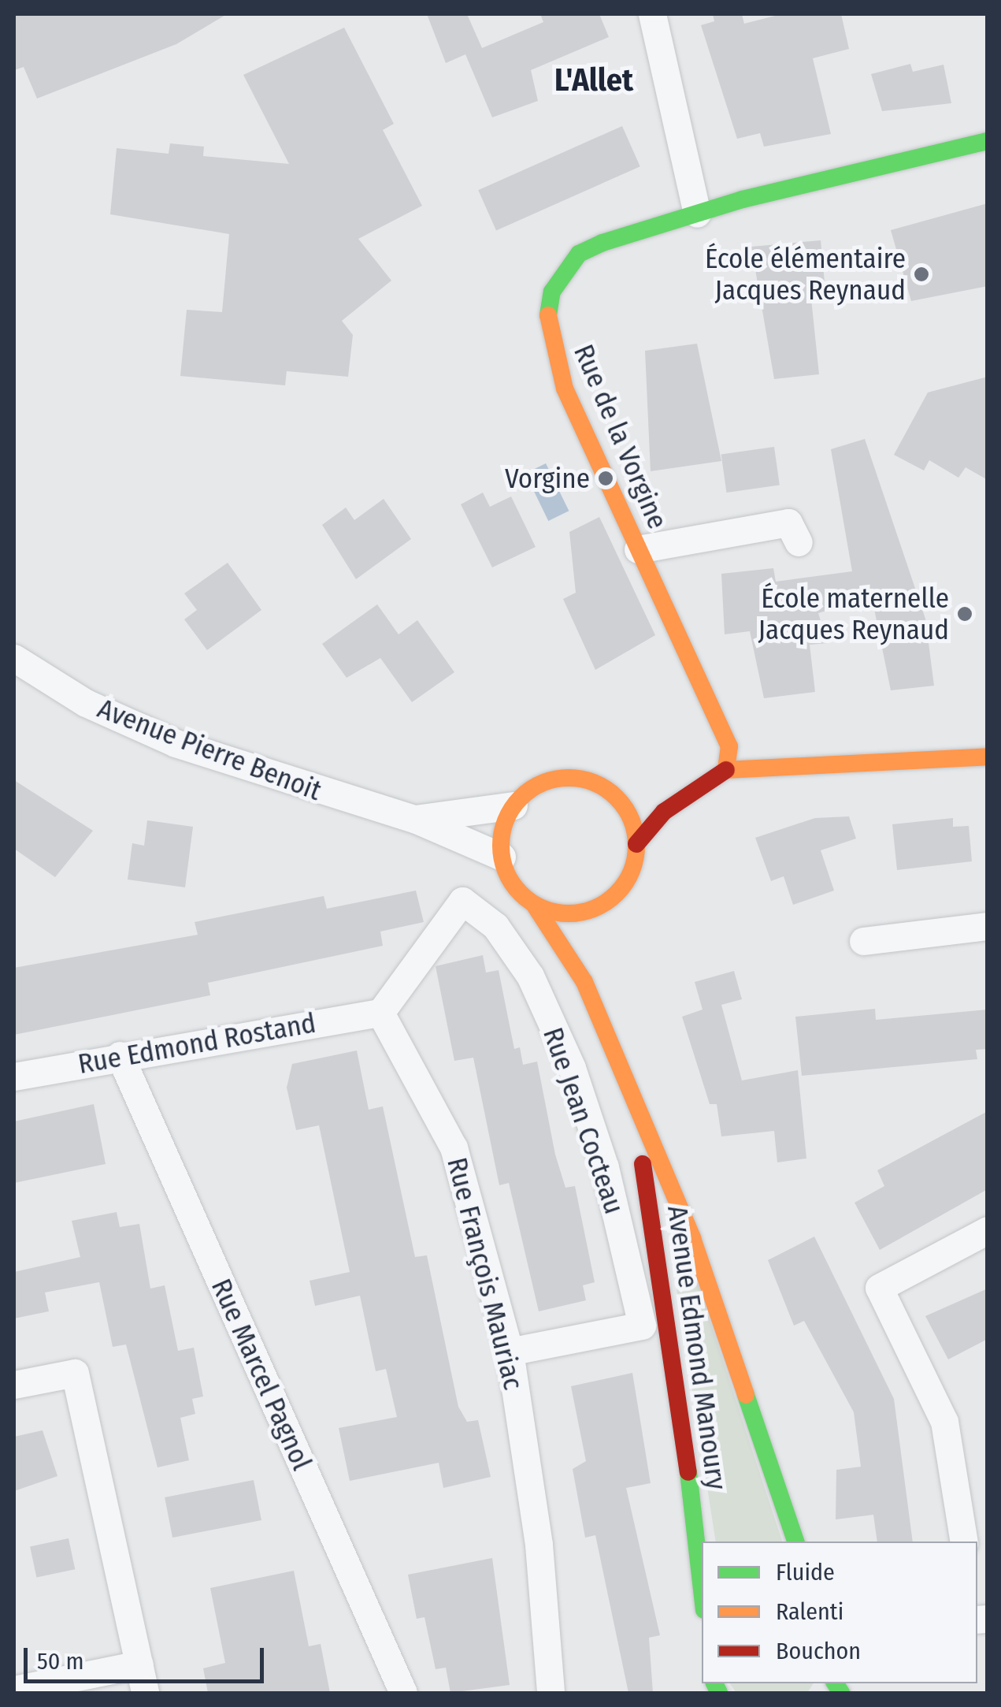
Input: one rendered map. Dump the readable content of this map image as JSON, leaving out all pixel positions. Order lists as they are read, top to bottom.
{
  "streets": {
    "street": [
      "Rue de la Vorgine",
      "Avenue Pierre Benoit",
      "Rue Edmond Rostand",
      "Rue Jean Cocteau",
      "Rue François Mauriac",
      "Avenue Edmond Manoury",
      "Rue Marcel Pagnol"
    ]
  },
  "crossings": [
    ["Avenue Pierre Benoit", "Avenue Edmond Manoury"],
    ["Rue Edmond Rostand", "Rue Jean Cocteau"],
    ["Rue Edmond Rostand", "Rue François Mauriac"],
    ["Rue Edmond Rostand", "Rue Marcel Pagnol"],
    ["Rue Jean Cocteau", "Rue François Mauriac"]
  ],
  "districts": ["L'Allet"],
  "places": ["École élémentaire Jacques Reynaud", "Vorgine", "École maternelle Jacques Reynaud"],
  "legend": ["Fluide", "Ralenti", "Bouchon"],
  "scale_bar": "50 m"
}
